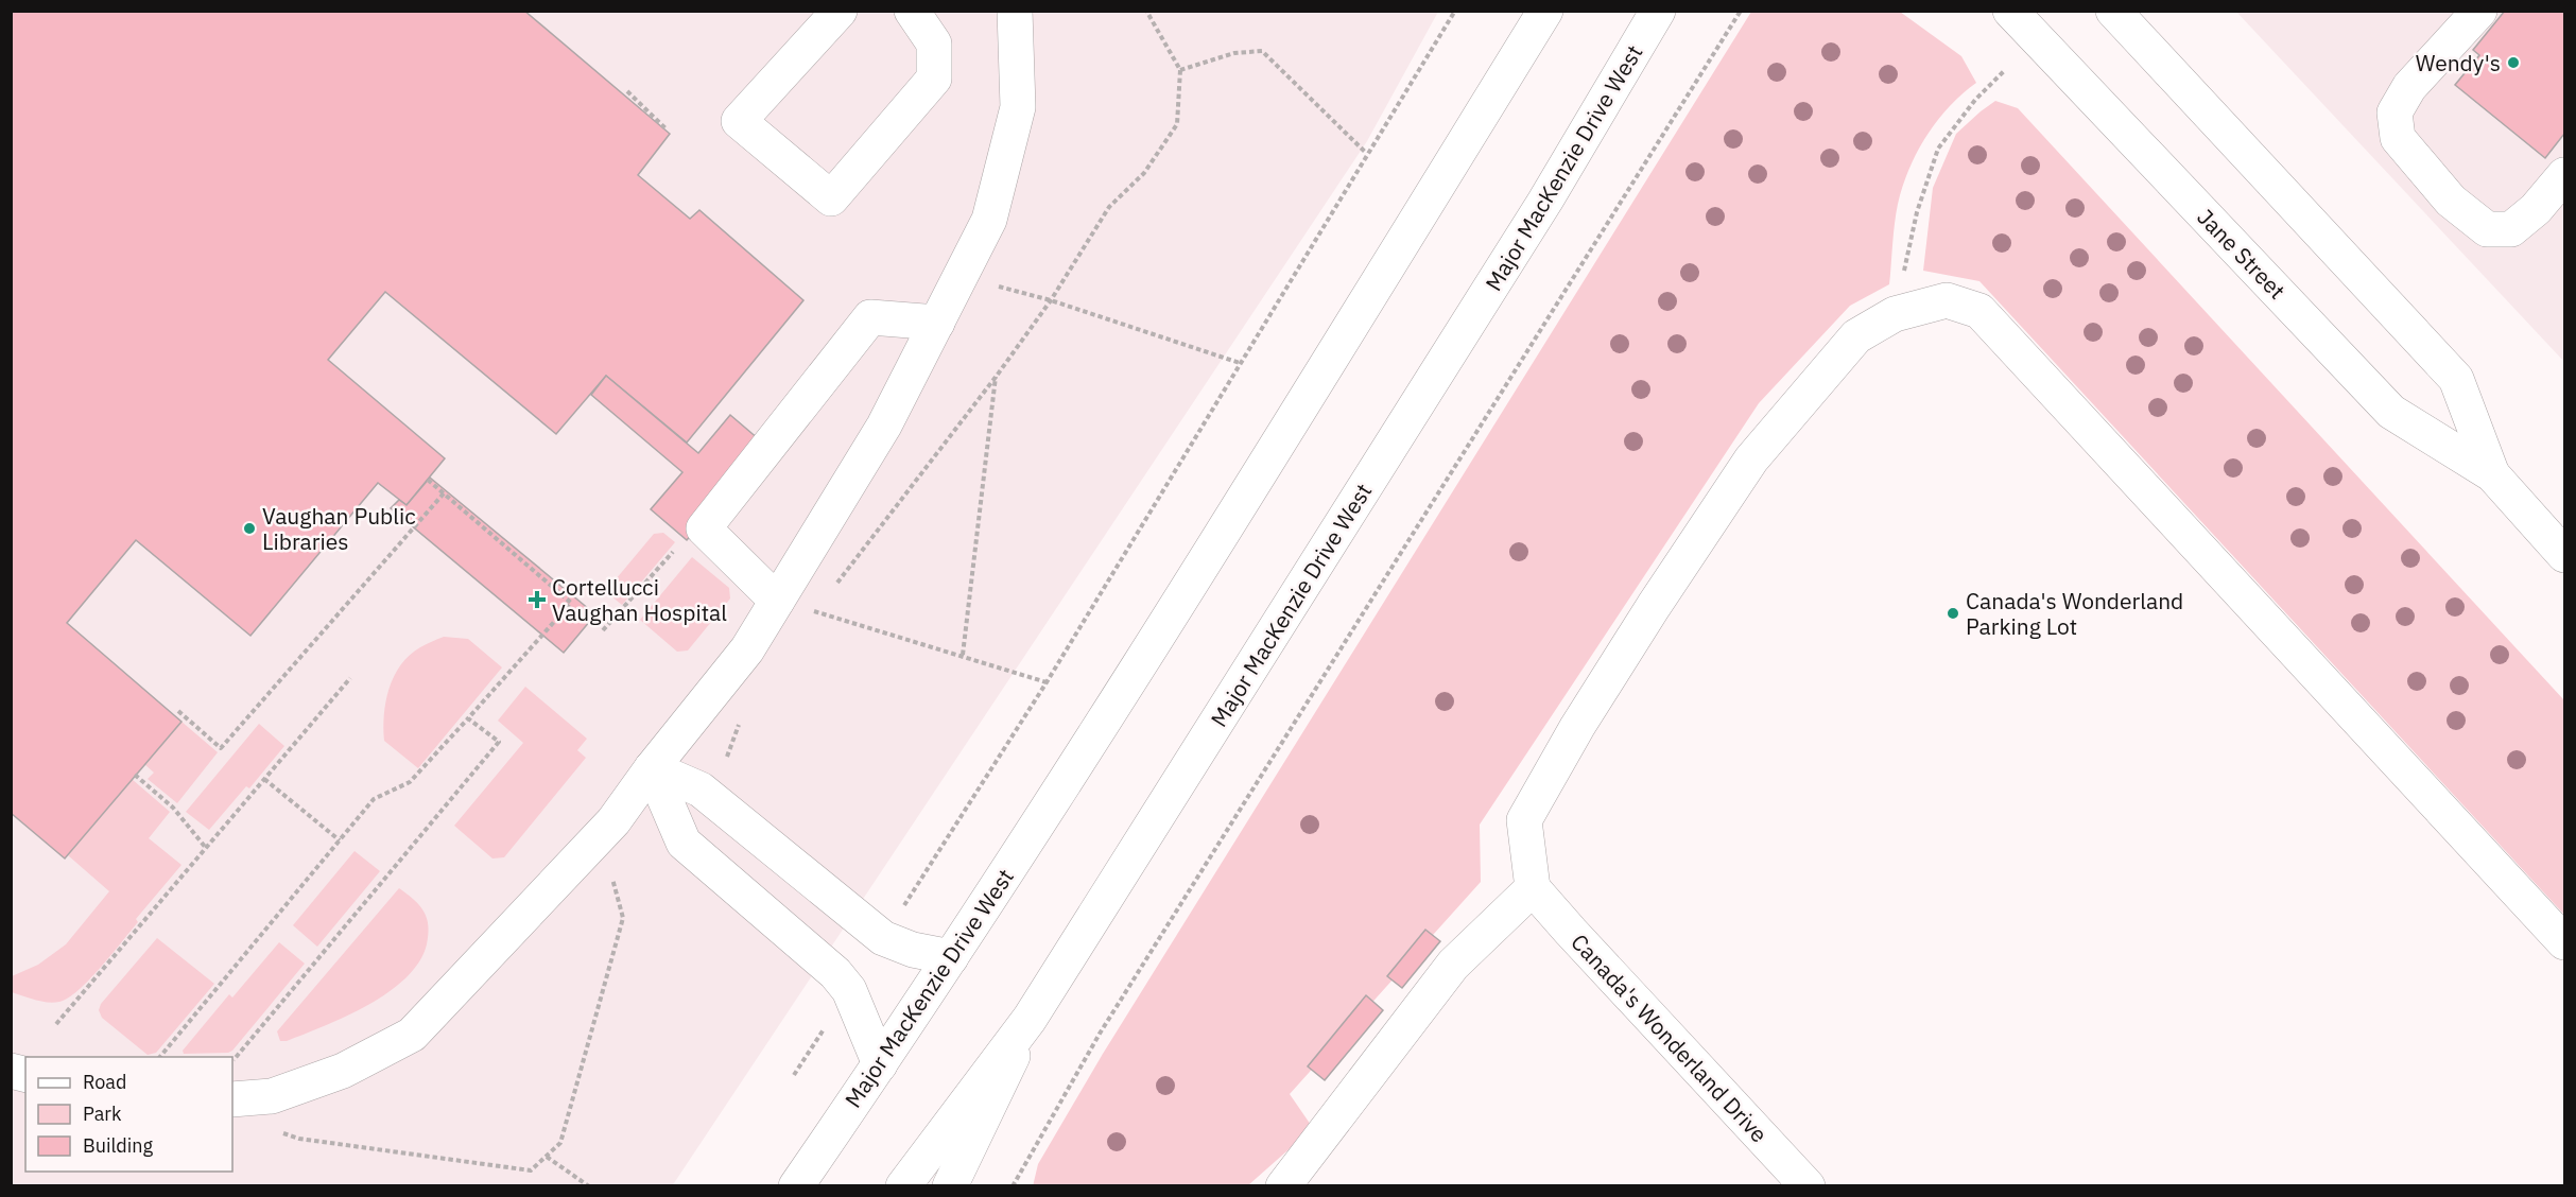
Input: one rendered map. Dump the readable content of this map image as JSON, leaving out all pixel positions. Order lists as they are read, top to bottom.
{
  "streets": {
    "main road": ["Major MacKenzie Drive West", "Jane Street", "Canada's Wonderland Drive"]
  },
  "places": {
    "other": ["Wendy's", "Vaughan Public Libraries", "Canada's Wonderland Parking Lot"],
    "health": ["Cortellucci Vaughan Hospital"]
  },
  "legend": ["Road", "Park", "Building"]
}
